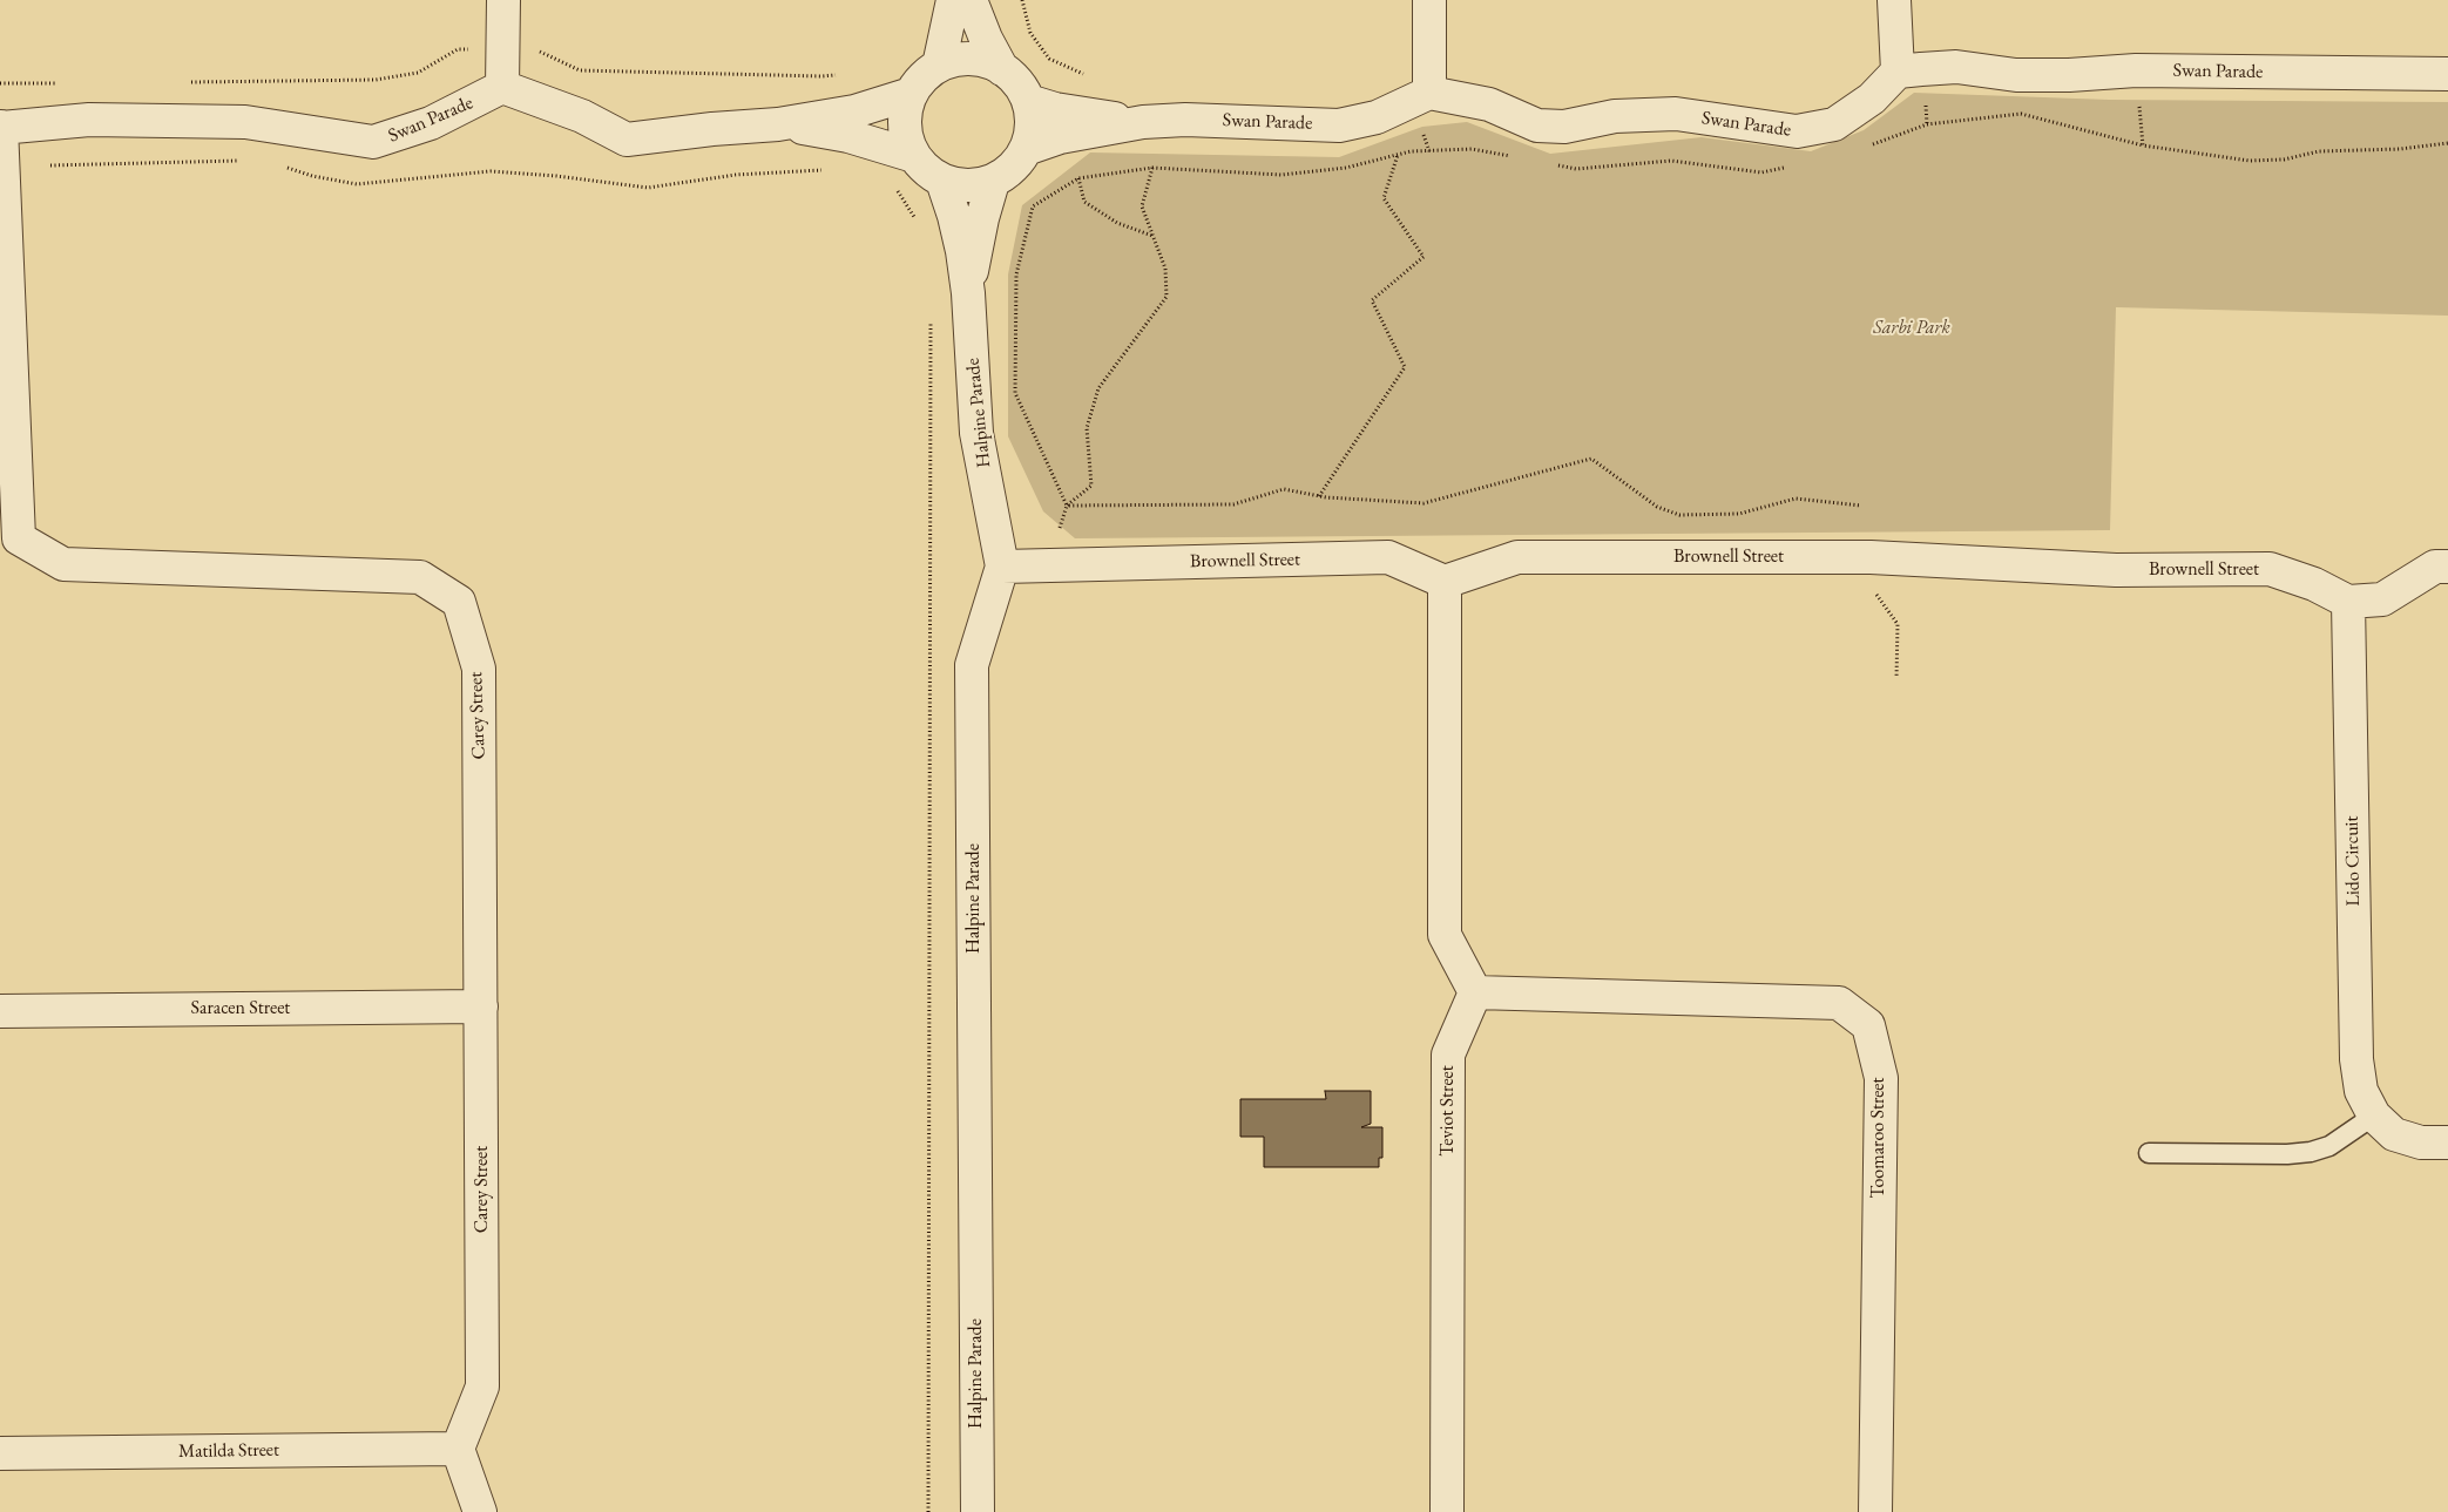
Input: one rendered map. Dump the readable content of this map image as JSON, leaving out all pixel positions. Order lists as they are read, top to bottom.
{
  "streets": {
    "street": [
      "Swan Parade",
      "Halpine Parade",
      "Brownell Street",
      "Carey Street",
      "Lido Circuit",
      "Saracen Street",
      "Teviot Street",
      "Toomaroo Street",
      "Matilda Street"
    ]
  },
  "crossings": [
    ["Swan Parade", "Halpine Parade"],
    ["Swan Parade", "Carey Street"],
    ["Halpine Parade", "Brownell Street"],
    ["Brownell Street", "Lido Circuit"],
    ["Carey Street", "Saracen Street"],
    ["Carey Street", "Matilda Street"],
    ["Teviot Street", "Toomaroo Street"]
  ],
  "parks": ["Sarbi Park"]
}
